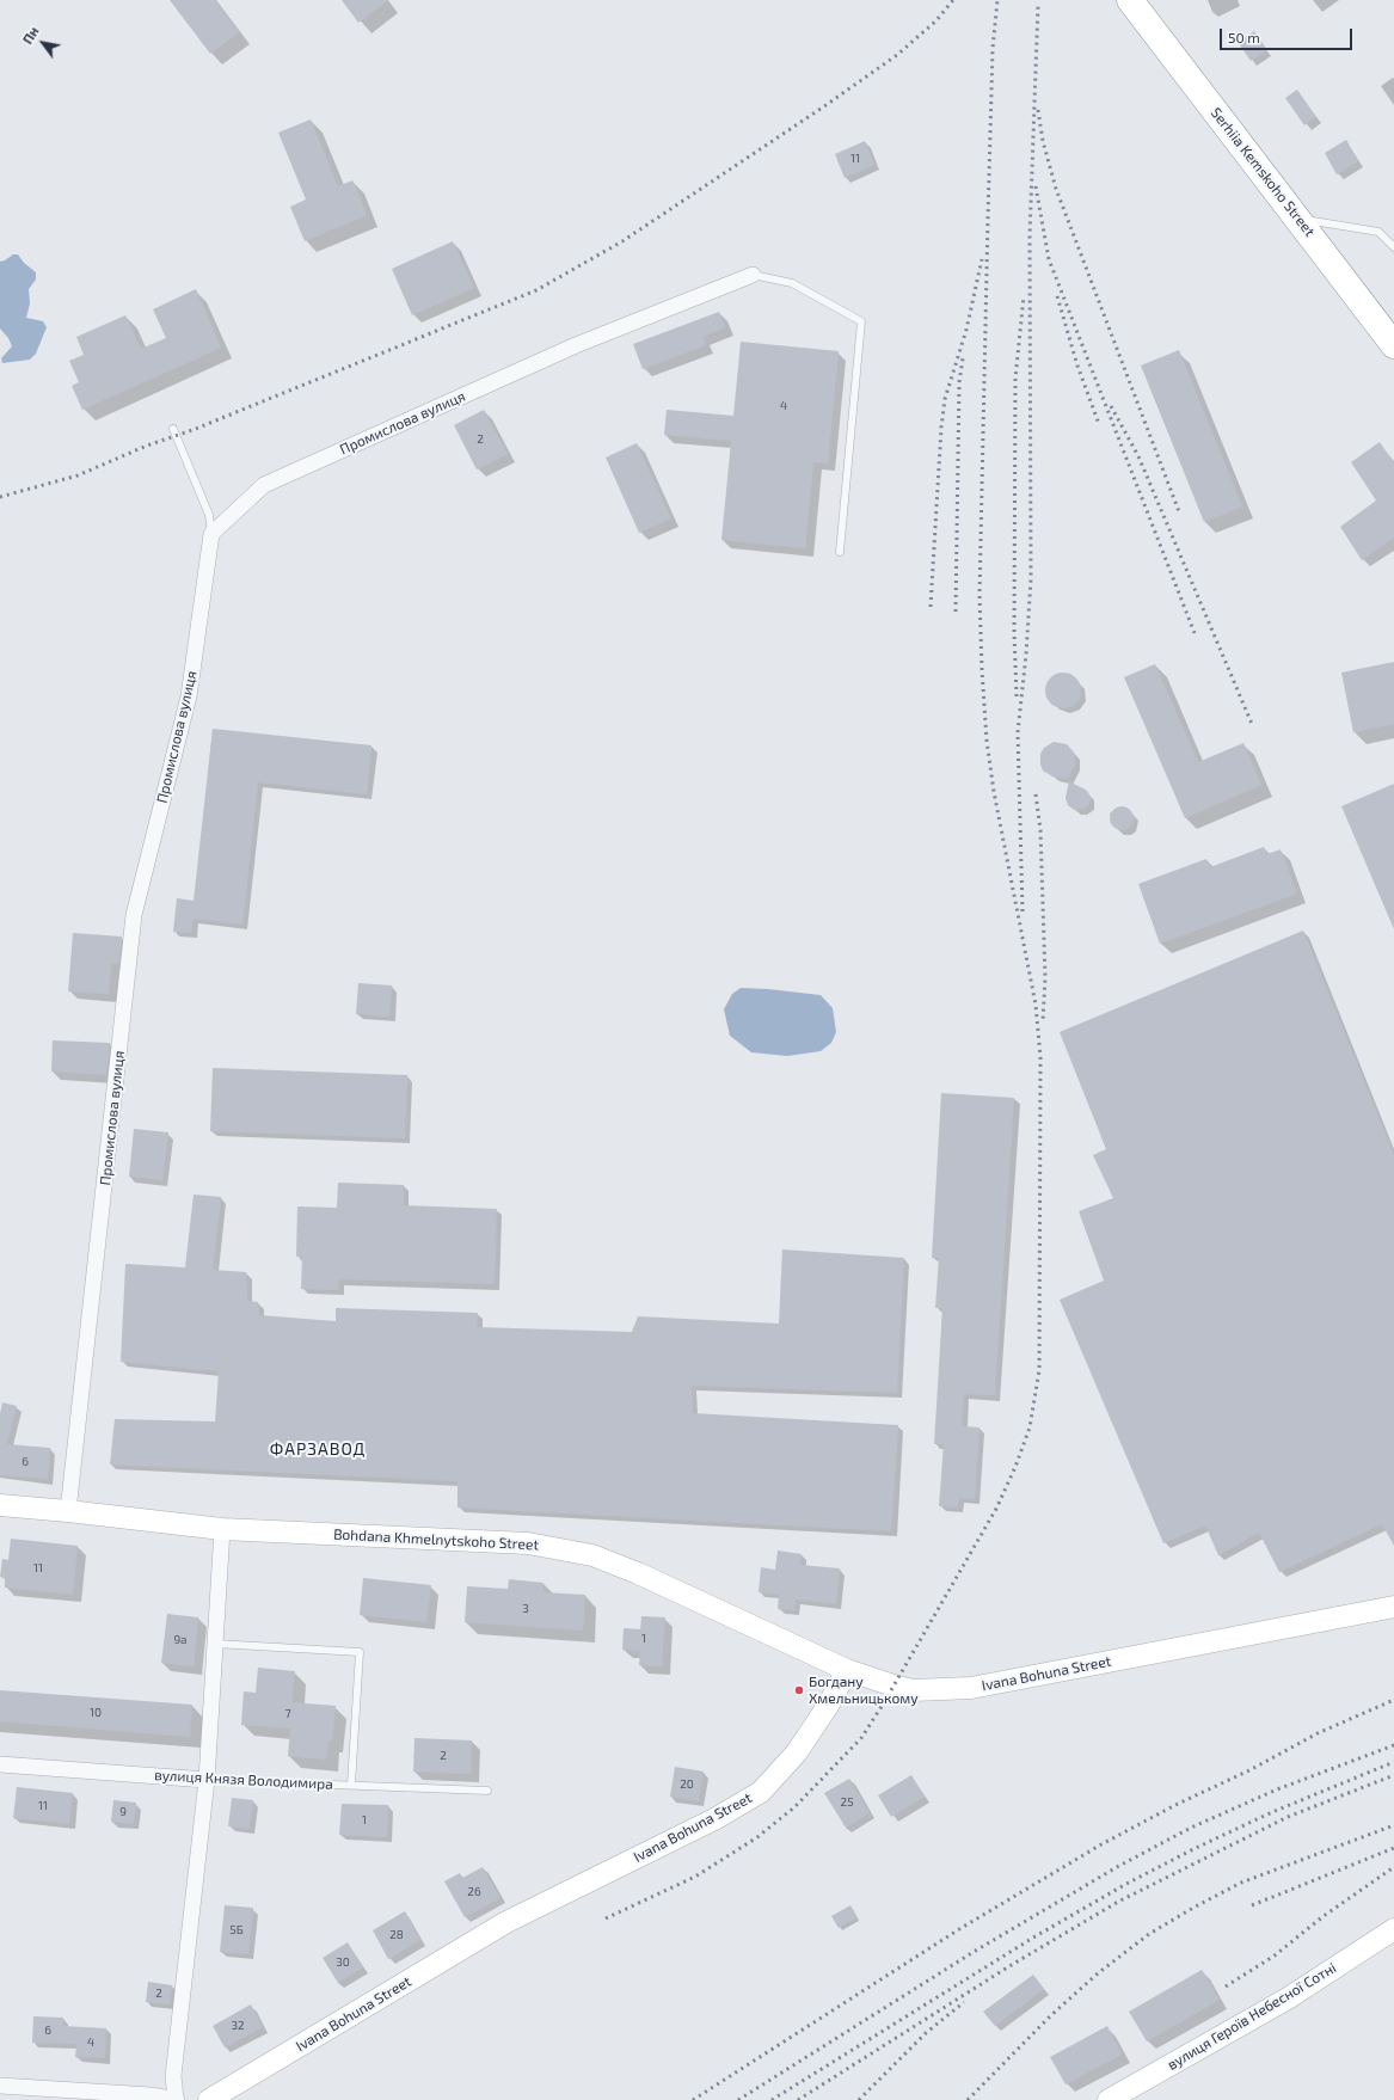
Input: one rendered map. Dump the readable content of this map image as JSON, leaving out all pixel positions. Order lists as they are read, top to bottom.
{
  "streets": {
    "highway": ["Serhiia Kemskoho Street"],
    "street": [
      "Промислова вулиця",
      "Bohdana Khmelnytskoho Street",
      "Ivana Bohuna Street",
      "вулиця Князя Володимира",
      "вулиця Героїв Небесної Сотні"
    ]
  },
  "crossings": [
    ["Промислова вулиця", "Bohdana Khmelnytskoho Street"],
    ["Bohdana Khmelnytskoho Street", "Ivana Bohuna Street"]
  ],
  "districts": ["ФАРЗАВОД"],
  "places": ["Богдану Хмельницькому"],
  "house_numbers": [
    "11",
    "4",
    "2",
    "6",
    "11",
    "3",
    "1",
    "9а",
    "10",
    "7",
    "2",
    "20",
    "25",
    "11",
    "9",
    "1",
    "26",
    "5Б",
    "28",
    "30",
    "2",
    "32",
    "6",
    "4"
  ],
  "scale_bar": "50 m",
  "north": "top left"
}
